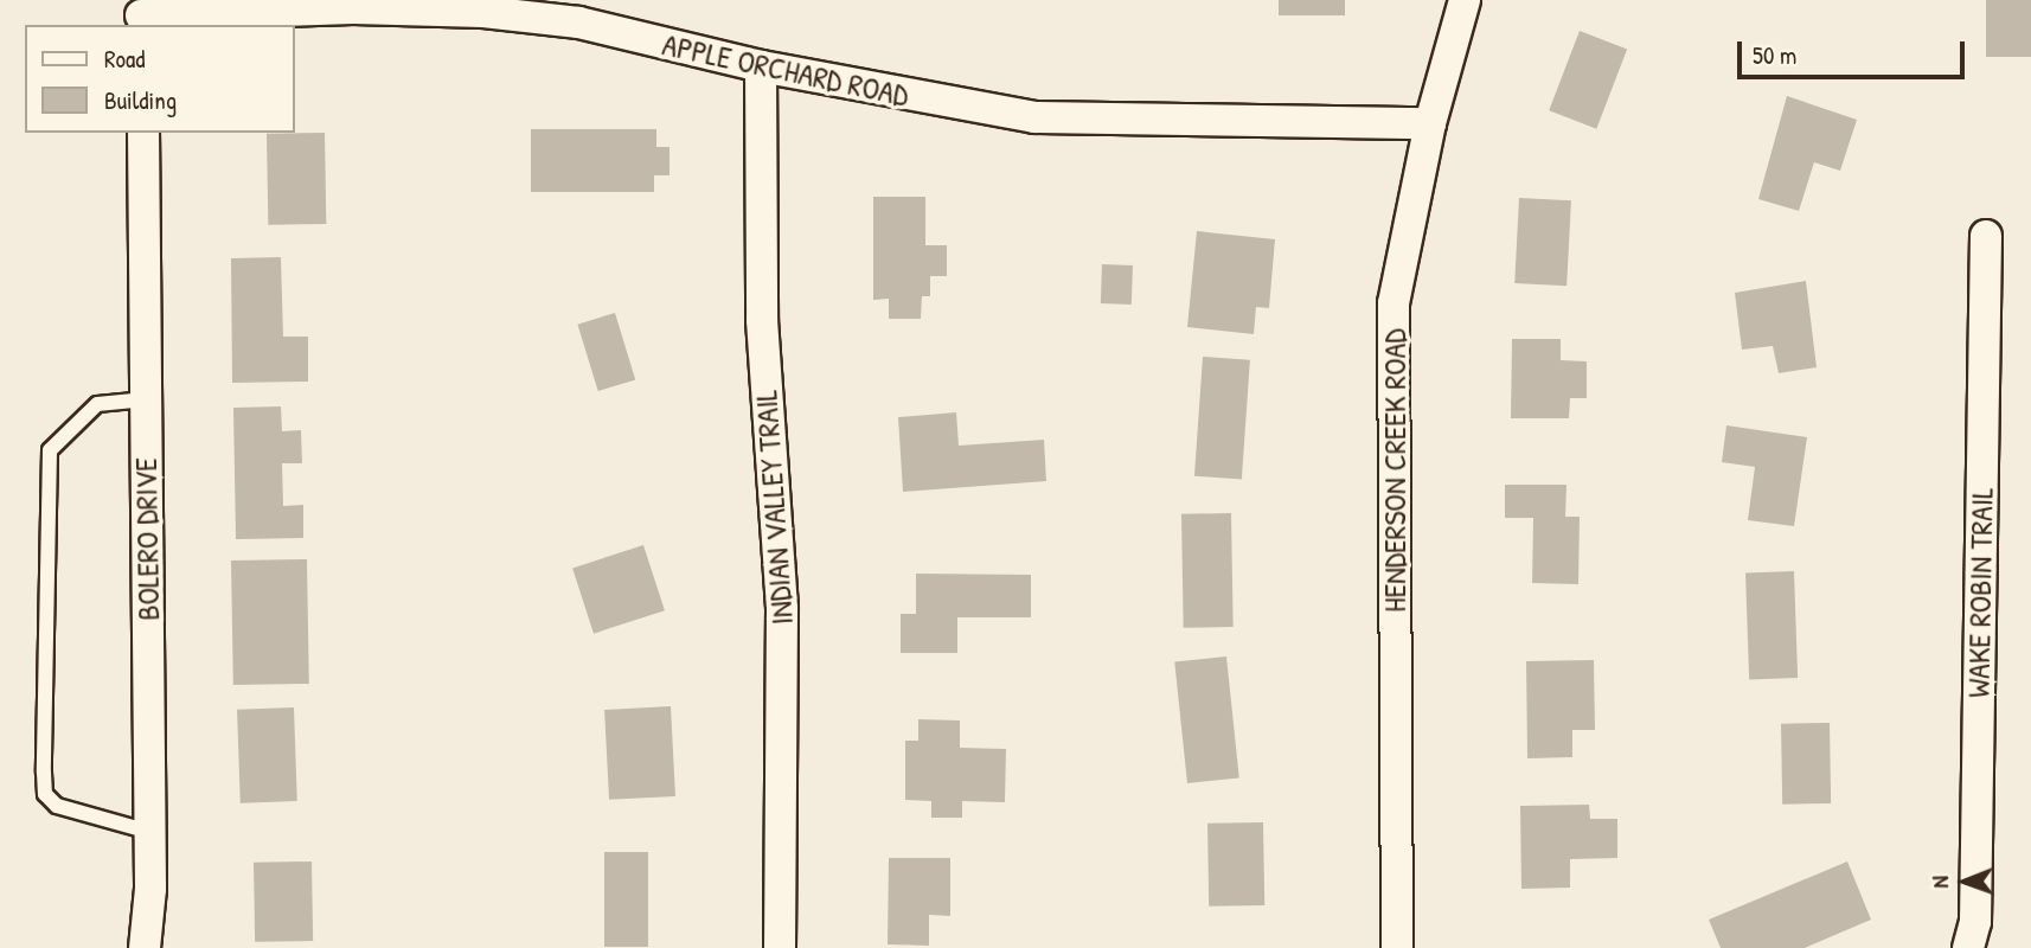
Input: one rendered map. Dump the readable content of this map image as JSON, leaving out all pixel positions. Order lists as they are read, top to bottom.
{
  "streets": {
    "street": [
      "APPLE ORCHARD ROAD",
      "HENDERSON CREEK ROAD",
      "INDIAN VALLEY TRAIL",
      "BOLERO DRIVE",
      "WAKE ROBIN TRAIL"
    ]
  },
  "crossings": [
    ["APPLE ORCHARD ROAD", "HENDERSON CREEK ROAD"],
    ["APPLE ORCHARD ROAD", "INDIAN VALLEY TRAIL"]
  ],
  "legend": ["Road", "Building"],
  "scale_bar": "50 m",
  "north": "left"
}
